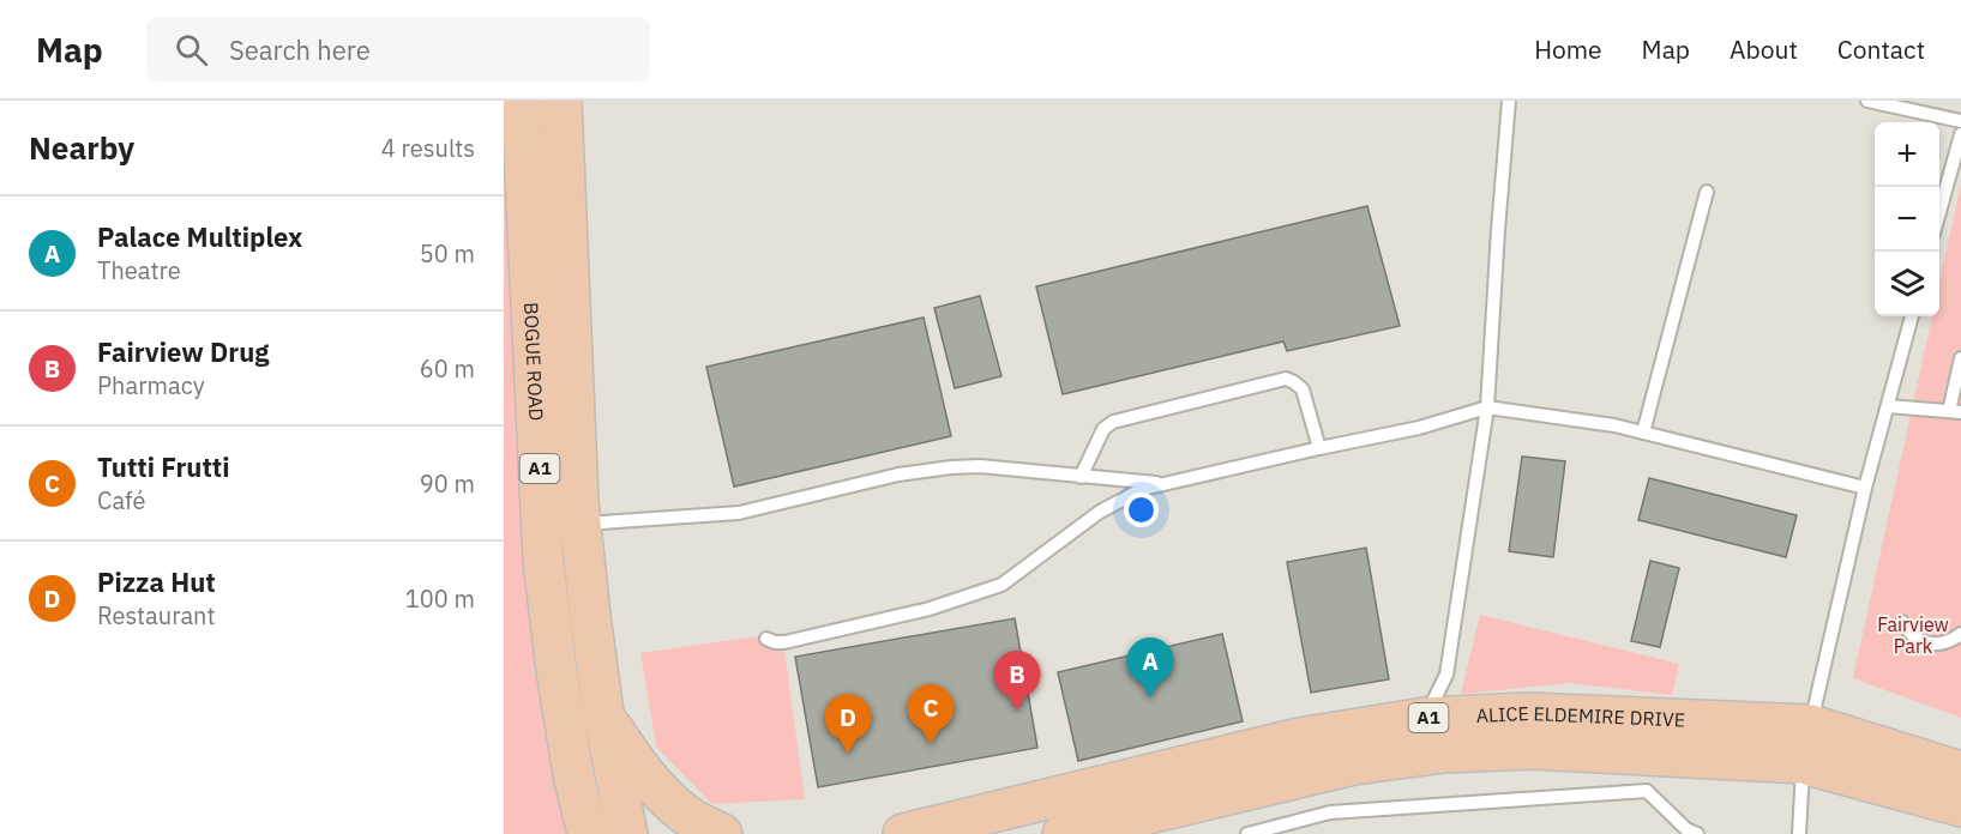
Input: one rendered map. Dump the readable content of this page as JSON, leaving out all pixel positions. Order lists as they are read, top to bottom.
{
  "streets": {
    "main road": ["BOGUE ROAD", "A1", "ALICE ELDEMIRE DRIVE"]
  },
  "parks": ["Fairview Park"],
  "page": {
    "header": "Map",
    "search": "Search here",
    "nav": [
      "Home",
      "Map",
      "About",
      "Contact"
    ],
    "heading": ["Nearby", "4 results"],
    "map_buttons": ["+", "−"],
    "list": [
      {
        "mark": "A",
        "name": "Palace Multiplex",
        "note": "Theatre",
        "value": "50 m"
      },
      {
        "mark": "B",
        "name": "Fairview Drug",
        "note": "Pharmacy",
        "value": "60 m"
      },
      {
        "mark": "C",
        "name": "Tutti Frutti",
        "note": "Café",
        "value": "90 m"
      },
      {
        "mark": "D",
        "name": "Pizza Hut",
        "note": "Restaurant",
        "value": "100 m"
      }
    ],
    "pins": [
      "A",
      "B",
      "C",
      "D"
    ]
  }
}
